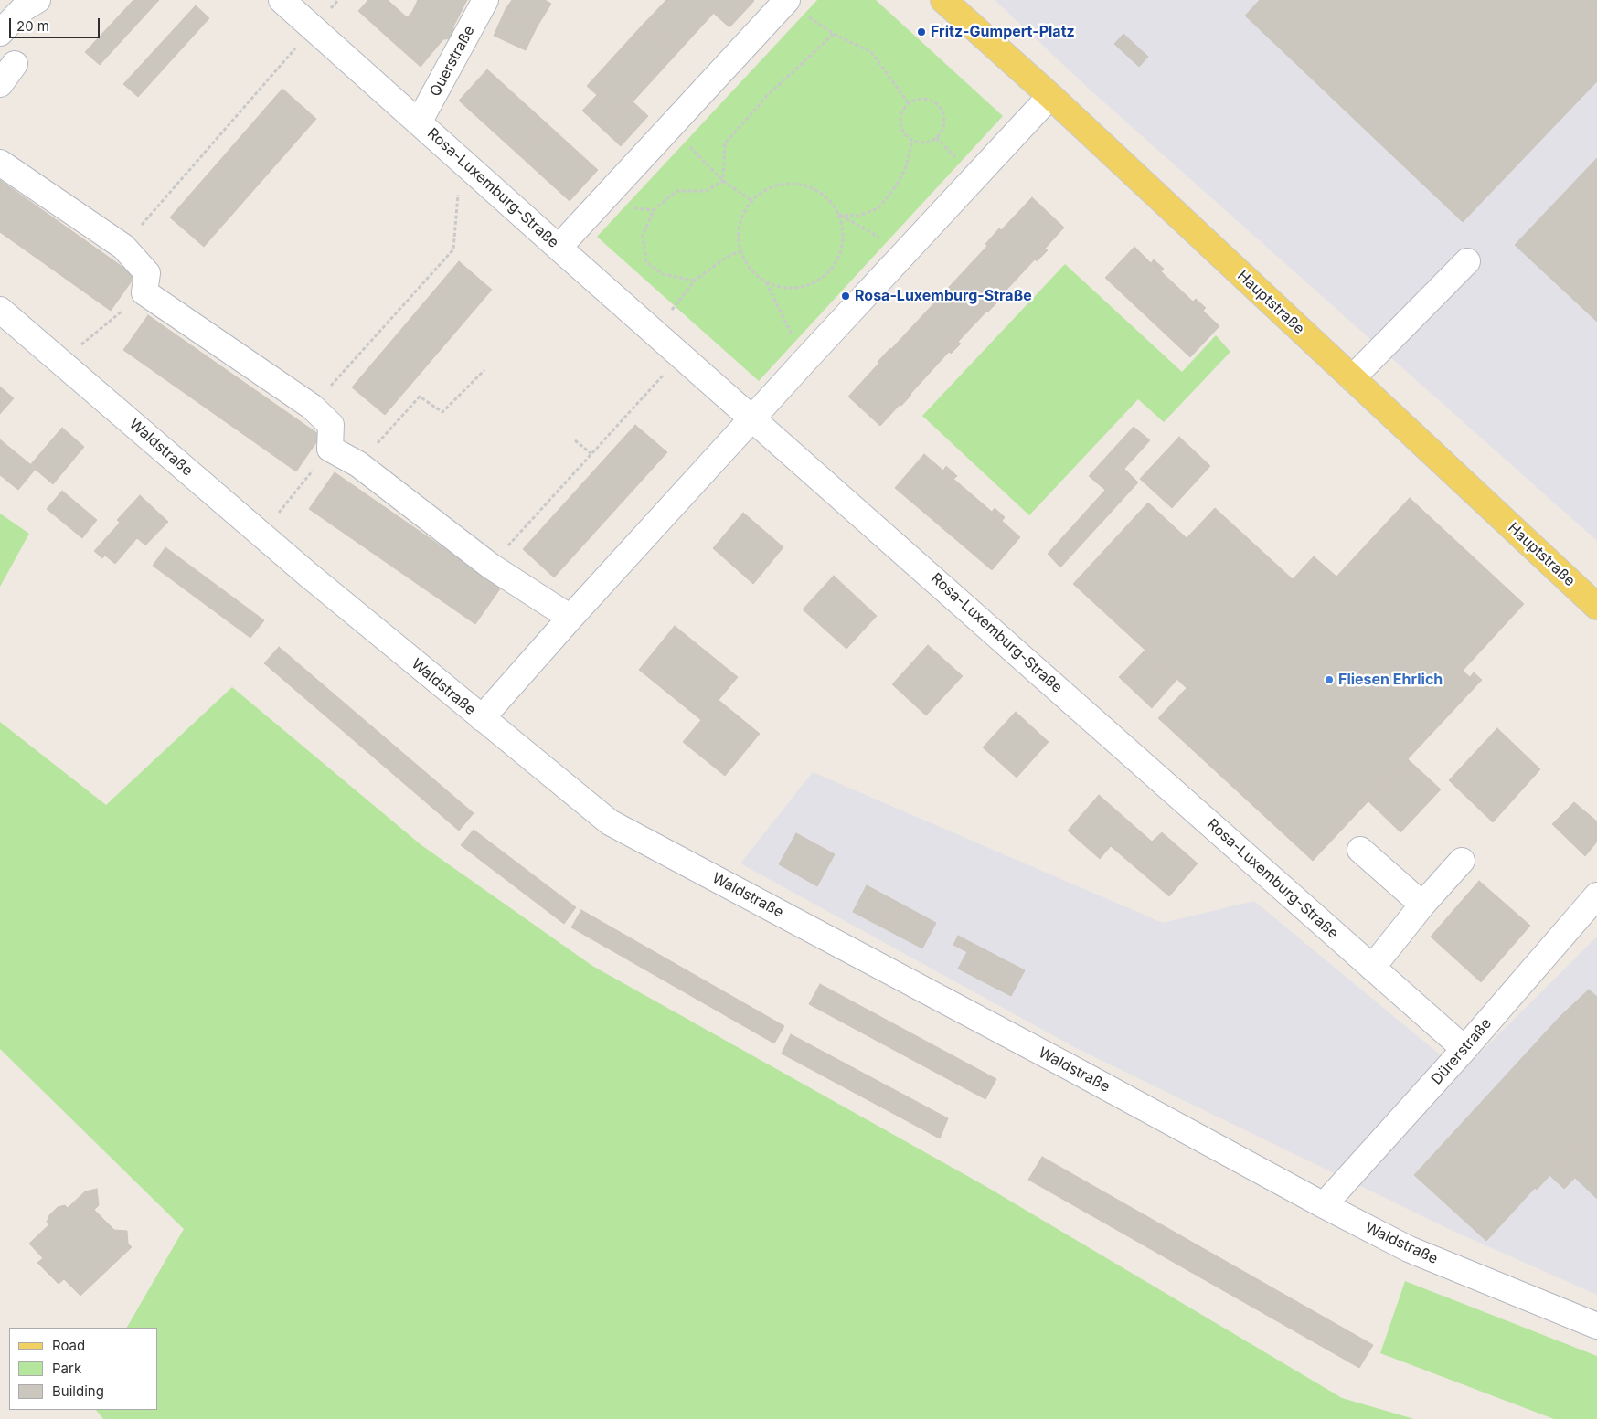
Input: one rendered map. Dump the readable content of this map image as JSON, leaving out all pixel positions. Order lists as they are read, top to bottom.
{
  "streets": {
    "main road": ["Hauptstraße"],
    "street": [
      "Querstraße",
      "Rosa-Luxemburg-Straße",
      "Waldstraße",
      "Dürerstraße"
    ]
  },
  "crossings": [
    ["Querstraße", "Rosa-Luxemburg-Straße"],
    ["Rosa-Luxemburg-Straße", "Dürerstraße"],
    ["Waldstraße", "Dürerstraße"]
  ],
  "places": ["Fritz-Gumpert-Platz", "Rosa-Luxemburg-Straße", "Fliesen Ehrlich"],
  "legend": ["Road", "Park", "Building"],
  "scale_bar": "20 m"
}
